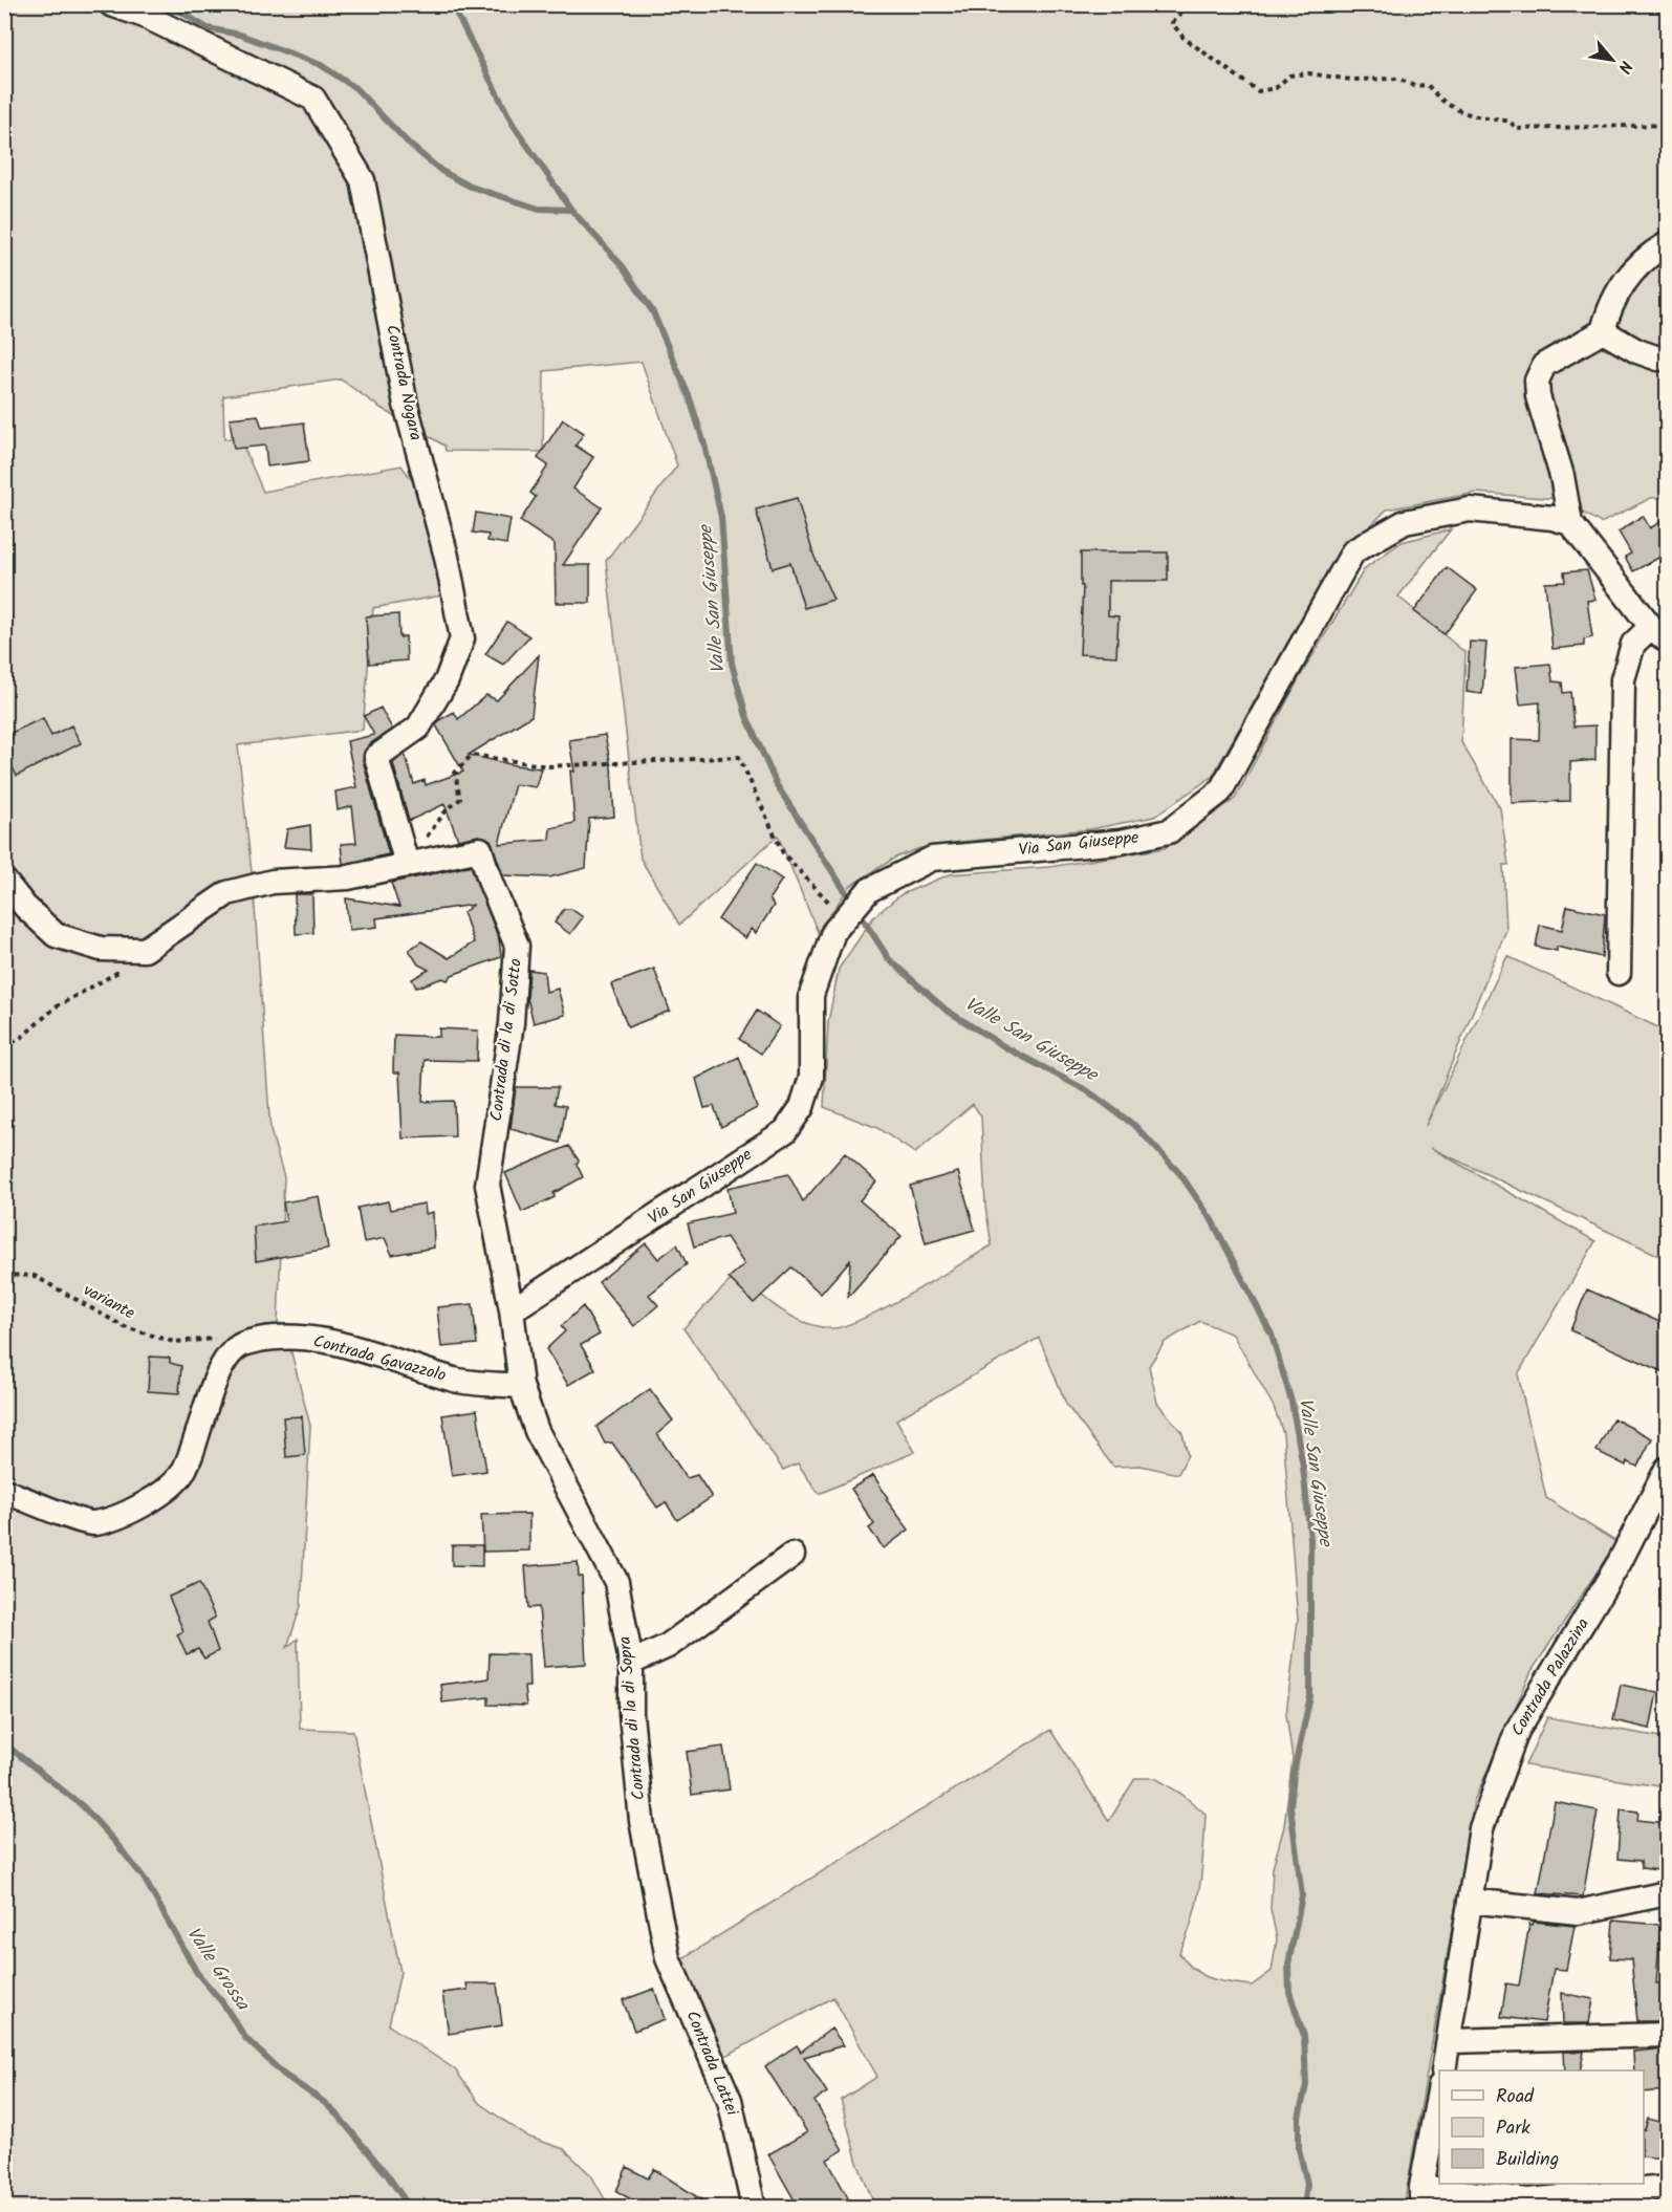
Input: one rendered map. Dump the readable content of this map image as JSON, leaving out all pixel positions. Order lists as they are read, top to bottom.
{
  "streets": {
    "street": [
      "Contrada Nogara",
      "Via San Giuseppe",
      "Contrada di la di Sotto",
      "Contrada Gavazzolo",
      "Contrada Palazzina",
      "Contrada di la di Sopra",
      "Contrada Lattei"
    ],
    "path": ["variante"]
  },
  "crossings": [
    ["Contrada Nogara", "Contrada di la di Sotto"],
    ["Via San Giuseppe", "Contrada di la di Sotto"],
    ["Via San Giuseppe", "Contrada di la di Sopra"],
    ["Contrada di la di Sotto", "Contrada di la di Sopra"],
    ["variante", "Contrada Gavazzolo"],
    ["Contrada Gavazzolo", "Contrada di la di Sopra"],
    ["Contrada di la di Sopra", "Contrada Lattei"]
  ],
  "water": ["Valle San Giuseppe", "Valle Grossa"],
  "legend": ["Road", "Park", "Building"],
  "north": "bottom right"
}
